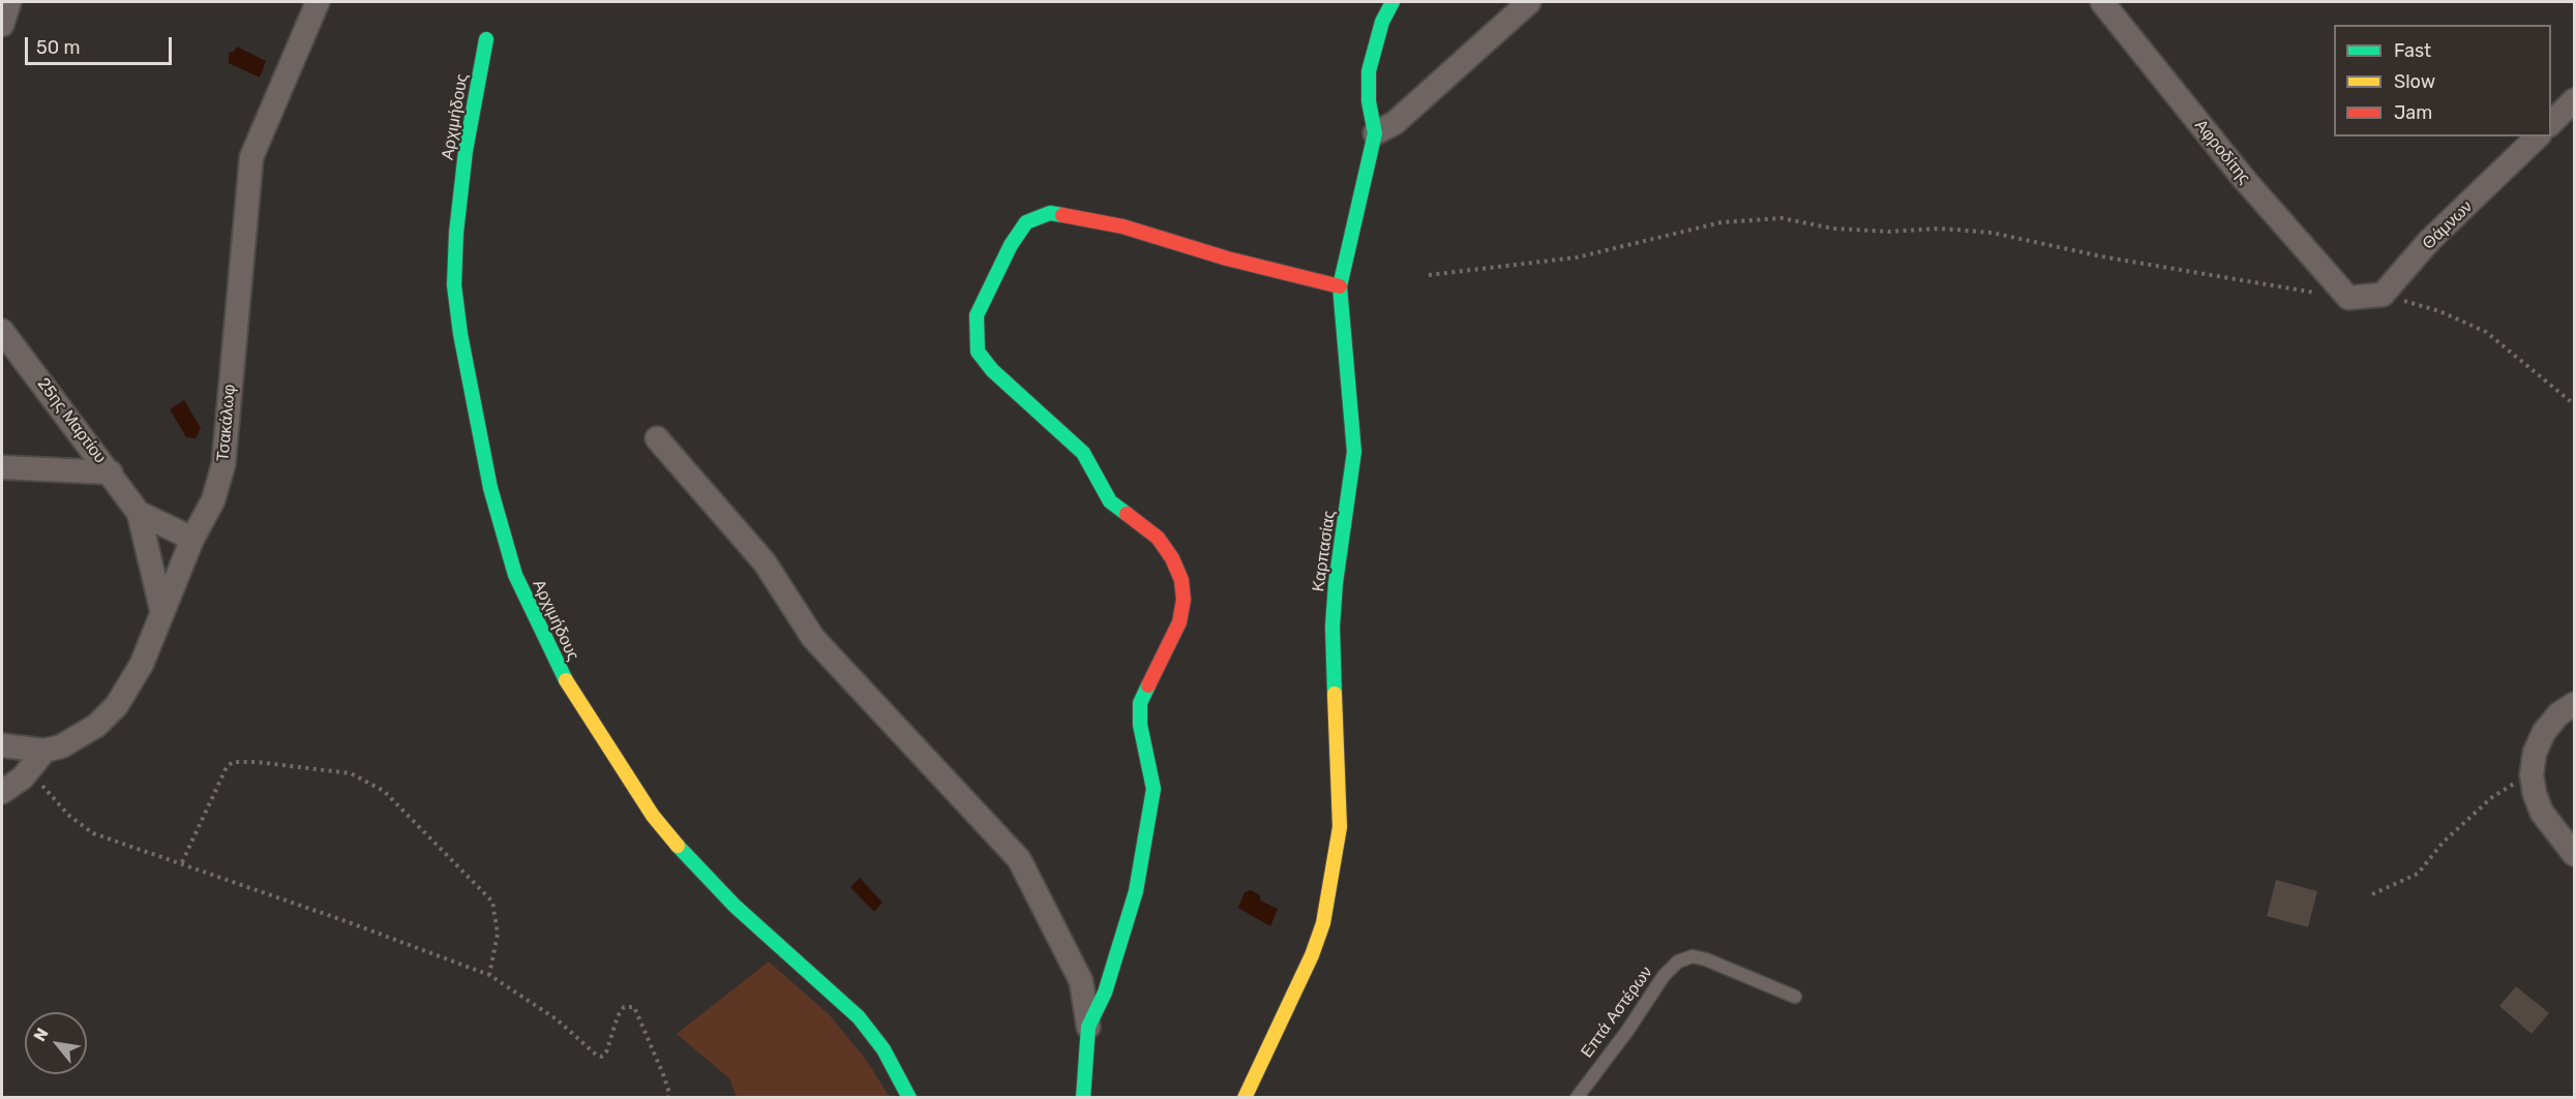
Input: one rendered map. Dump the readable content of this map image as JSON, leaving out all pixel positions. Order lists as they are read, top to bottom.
{
  "streets": {
    "street": [
      "Αρχιμήδους",
      "Αφροδίτης",
      "Θάμνων",
      "25ης Μαρτίου",
      "Τσακάλωφ",
      "Καρπασίας"
    ],
    "lane": ["Επτά Αστέρων"]
  },
  "crossings": [
    ["25ης Μαρτίου", "Τσακάλωφ"]
  ],
  "legend": ["Fast", "Slow", "Jam"],
  "scale_bar": "50 m",
  "north": "top left"
}
